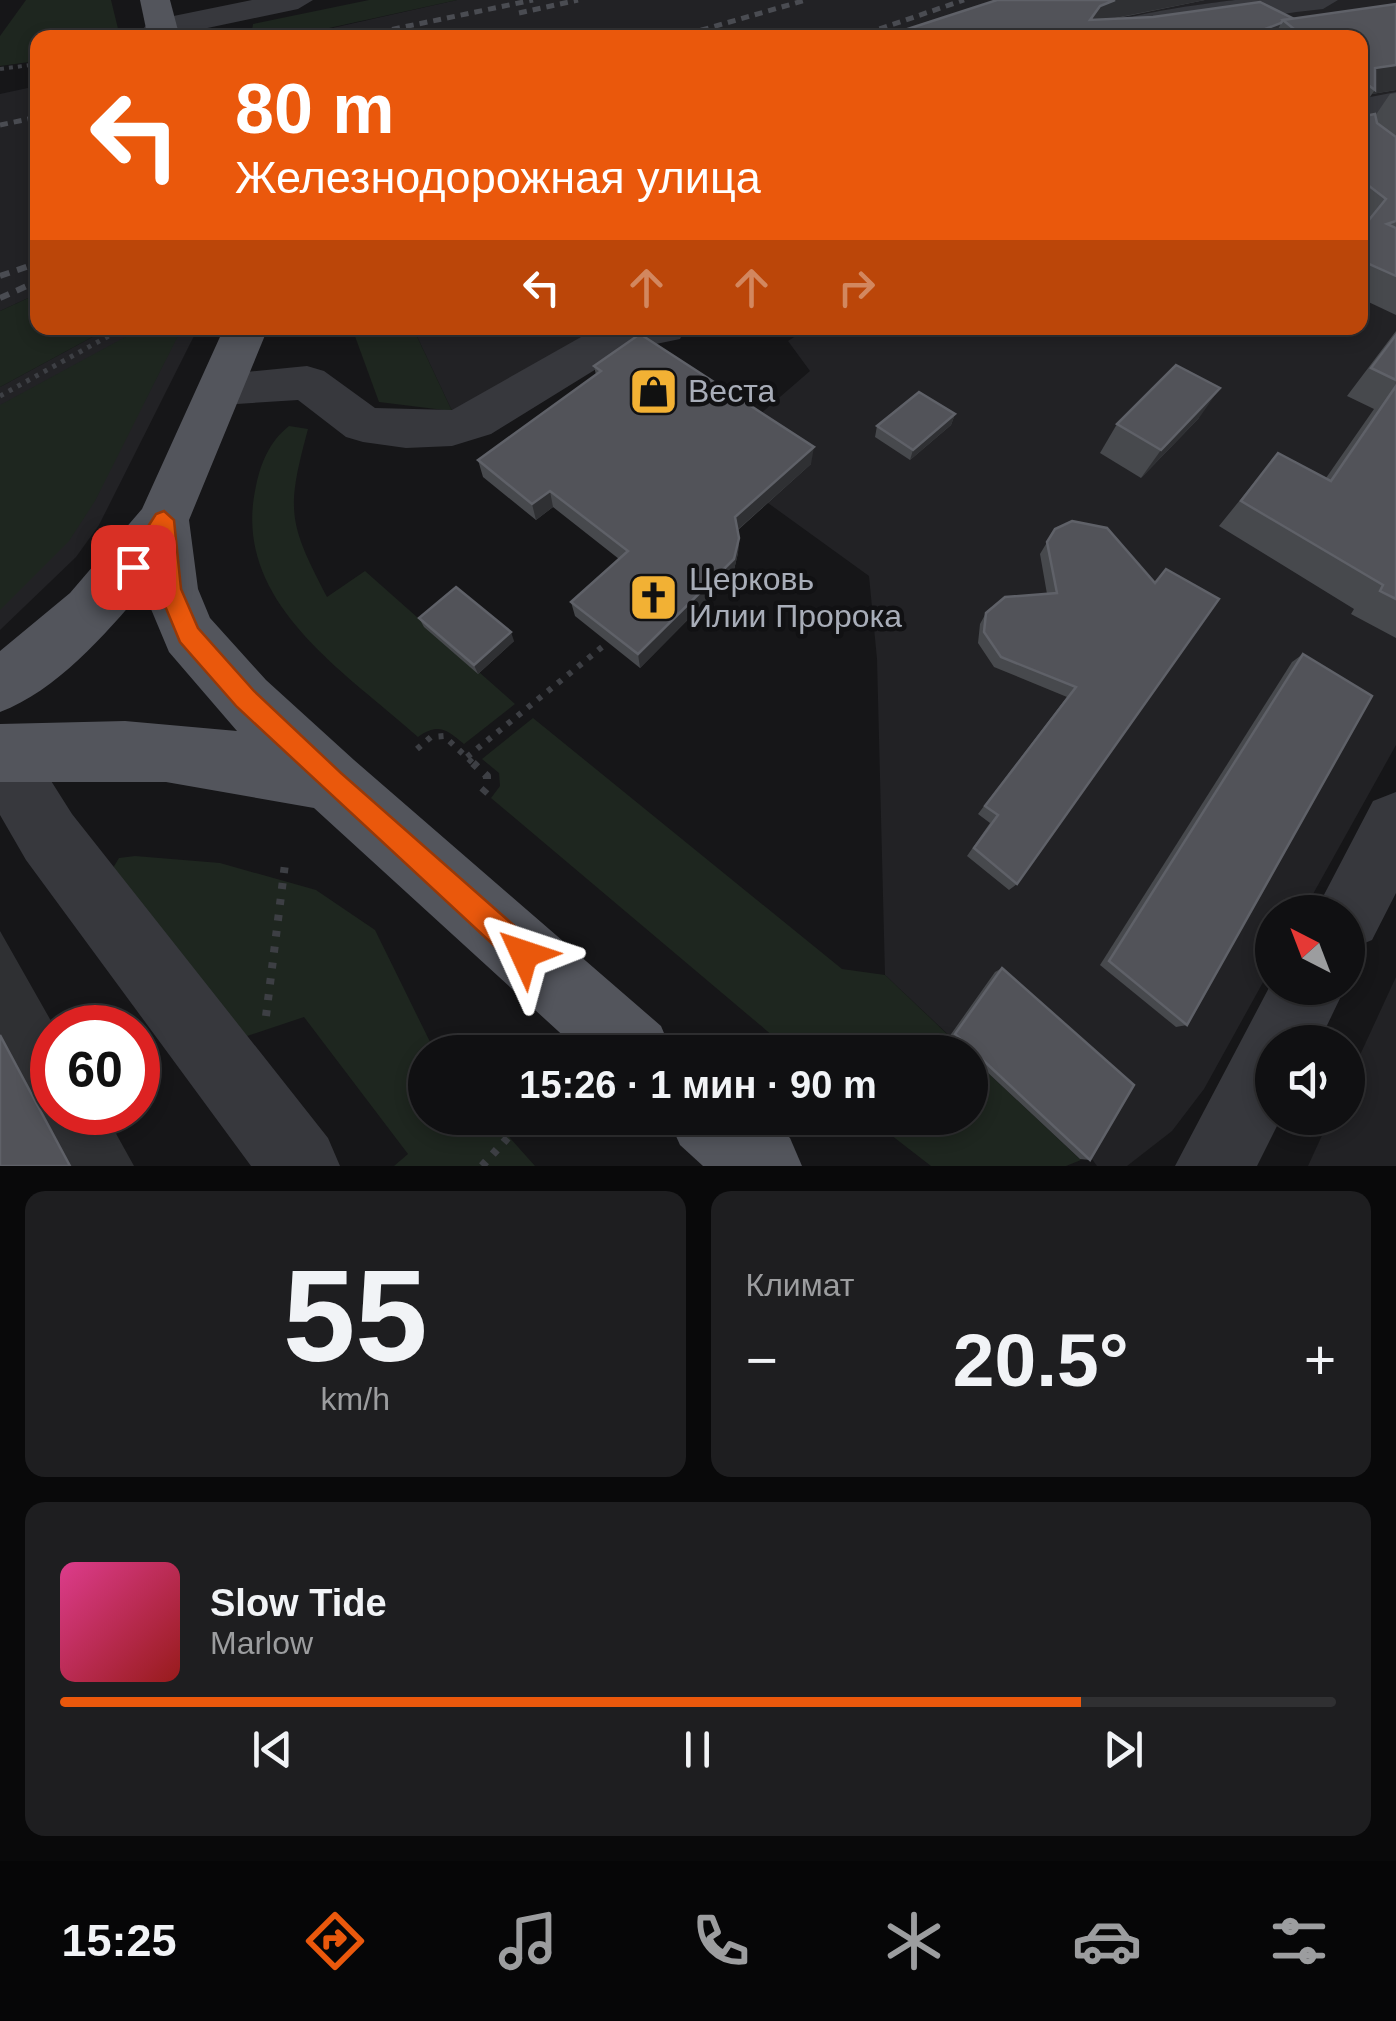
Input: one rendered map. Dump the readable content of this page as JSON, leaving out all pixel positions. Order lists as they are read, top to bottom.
{
  "places": {
    "shop": ["Веста"],
    "church": ["Церковь Илии Пророка"]
  },
  "north": "top left",
  "page": {
    "turn": ["80 m", "Железнодорожная улица"],
    "limit": "60",
    "trip": "15:26 · 1 мин · 90 m",
    "tile": [
      ["55", "km/h"],
      "Климат"
    ],
    "heat": ["−", "20.5°", "+"],
    "song": ["Slow Tide", "Marlow"],
    "tabs": "15:25"
  }
}
